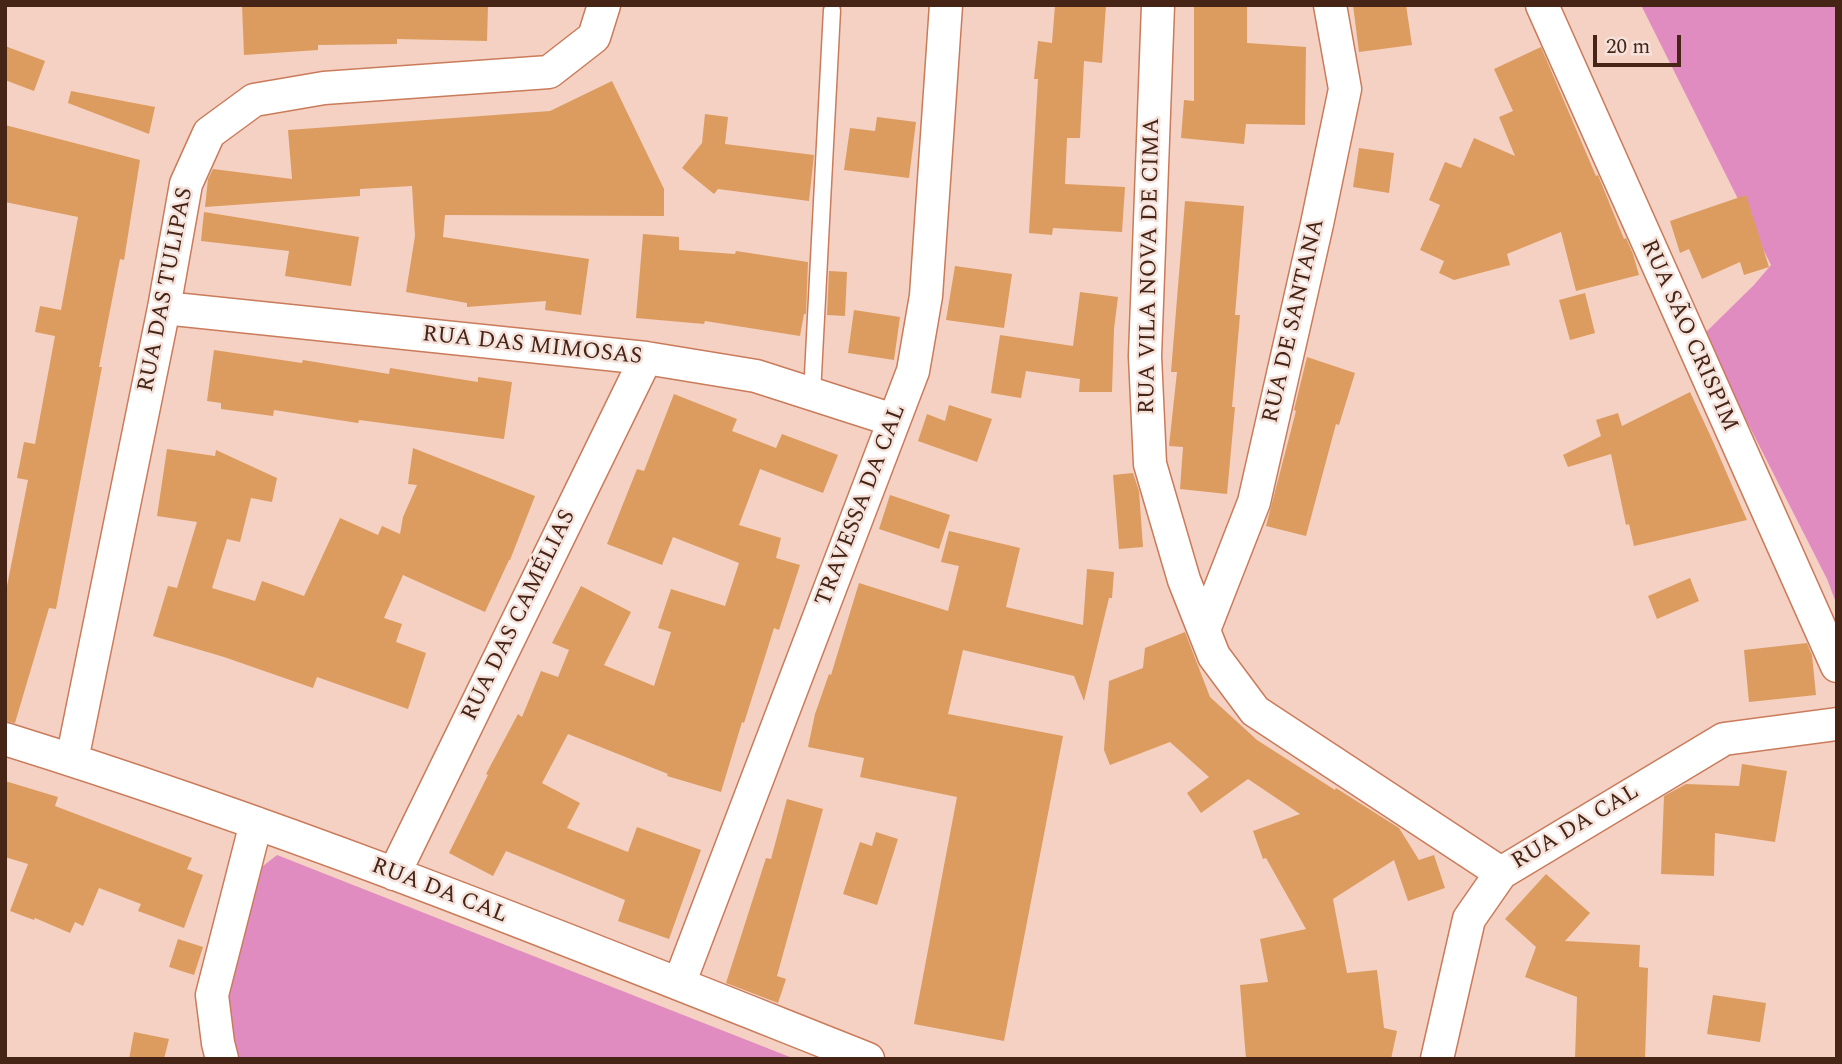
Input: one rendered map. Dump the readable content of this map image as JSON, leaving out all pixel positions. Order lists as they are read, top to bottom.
{
  "streets": {
    "street": [
      "RUA VILA NOVA DE CIMA",
      "RUA DAS TULIPAS",
      "RUA DE SANTANA",
      "RUA SÃO CRISPIM",
      "RUA DAS MIMOSAS",
      "TRAVESSA DA CAL",
      "RUA DAS CAMÉLIAS",
      "RUA DA CAL"
    ]
  },
  "crossings": [
    ["RUA VILA NOVA DE CIMA", "RUA DE SANTANA"],
    ["RUA VILA NOVA DE CIMA", "RUA DA CAL"],
    ["RUA DAS TULIPAS", "RUA DAS MIMOSAS"],
    ["RUA DAS TULIPAS", "RUA DA CAL"],
    ["RUA DAS MIMOSAS", "TRAVESSA DA CAL"],
    ["RUA DAS MIMOSAS", "RUA DAS CAMÉLIAS"],
    ["TRAVESSA DA CAL", "RUA DA CAL"],
    ["RUA DAS CAMÉLIAS", "RUA DA CAL"]
  ],
  "scale_bar": "20 m"
}
